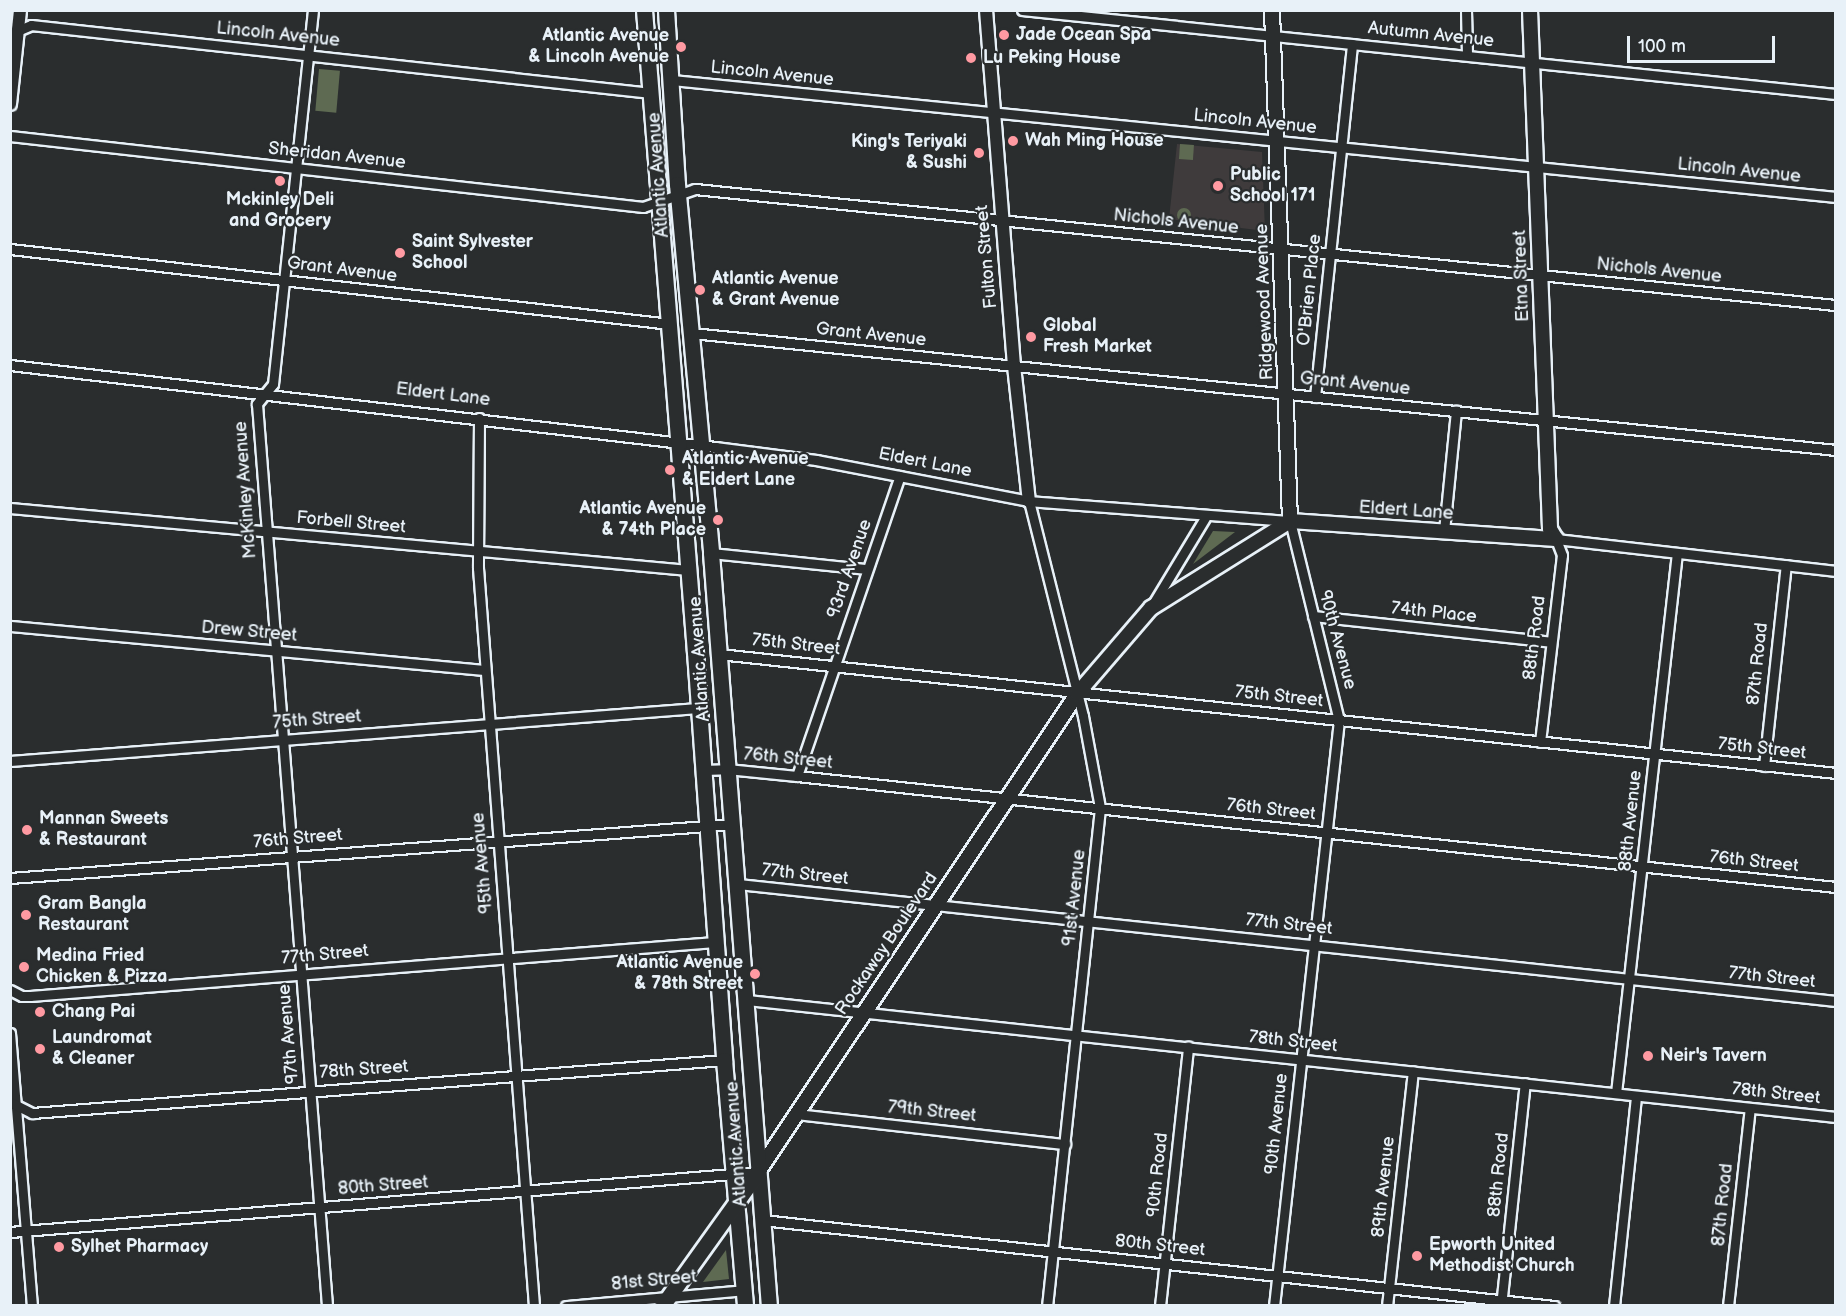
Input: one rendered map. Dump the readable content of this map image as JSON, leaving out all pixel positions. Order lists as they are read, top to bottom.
{
  "streets": {
    "main road": [
      "Atlantic Avenue",
      "Etna Street",
      "Ridgewood Avenue",
      "Eldert Lane",
      "Rockaway Boulevard"
    ],
    "street": [
      "Lincoln Avenue",
      "Autumn Avenue",
      "Sheridan Avenue",
      "Nichols Avenue",
      "Fulton Street",
      "Grant Avenue",
      "O'Brien Place",
      "McKinley Avenue",
      "Forbell Street",
      "93rd Avenue",
      "74th Place",
      "Drew Street",
      "88th Road",
      "90th Avenue",
      "75th Street",
      "87th Road",
      "76th Street",
      "88th Avenue",
      "95th Avenue",
      "77th Street",
      "91st Avenue",
      "97th Avenue",
      "78th Street",
      "79th Street",
      "90th Road",
      "80th Street",
      "89th Avenue",
      "81st Street"
    ]
  },
  "crossings": [
    ["Lincoln Avenue", "Atlantic Avenue"],
    ["Lincoln Avenue", "Fulton Street"],
    ["Lincoln Avenue", "Etna Street"],
    ["Lincoln Avenue", "O'Brien Place"],
    ["Lincoln Avenue", "Ridgewood Avenue"],
    ["Lincoln Avenue", "McKinley Avenue"],
    ["Autumn Avenue", "Etna Street"],
    ["Autumn Avenue", "O'Brien Place"],
    ["Autumn Avenue", "Ridgewood Avenue"],
    ["Sheridan Avenue", "Atlantic Avenue"],
    ["Sheridan Avenue", "Nichols Avenue"],
    ["Sheridan Avenue", "McKinley Avenue"],
    ["Atlantic Avenue", "Nichols Avenue"],
    ["Atlantic Avenue", "Grant Avenue"],
    ["Atlantic Avenue", "Eldert Lane"],
    ["Atlantic Avenue", "Forbell Street"],
    ["Atlantic Avenue", "75th Street"],
    ["Atlantic Avenue", "76th Street"],
    ["Atlantic Avenue", "77th Street"],
    ["Atlantic Avenue", "Rockaway Boulevard"],
    ["Atlantic Avenue", "78th Street"],
    ["Atlantic Avenue", "80th Street"],
    ["Atlantic Avenue", "81st Street"],
    ["Nichols Avenue", "Fulton Street"],
    ["Nichols Avenue", "Etna Street"],
    ["Nichols Avenue", "O'Brien Place"],
    ["Nichols Avenue", "Ridgewood Avenue"],
    ["Fulton Street", "Grant Avenue"],
    ["Fulton Street", "Eldert Lane"],
    ["Fulton Street", "91st Avenue"],
    ["Grant Avenue", "Etna Street"],
    ["Grant Avenue", "O'Brien Place"],
    ["Grant Avenue", "Ridgewood Avenue"],
    ["Grant Avenue", "McKinley Avenue"],
    ["Etna Street", "Eldert Lane"],
    ["Etna Street", "88th Road"],
    ["Ridgewood Avenue", "Eldert Lane"],
    ["Ridgewood Avenue", "90th Avenue"],
    ["Ridgewood Avenue", "Rockaway Boulevard"],
    ["Eldert Lane", "McKinley Avenue"],
    ["Eldert Lane", "93rd Avenue"],
    ["Eldert Lane", "88th Road"],
    ["Eldert Lane", "90th Avenue"],
    ["Eldert Lane", "87th Road"],
    ["Eldert Lane", "88th Avenue"],
    ["Eldert Lane", "95th Avenue"],
    ["Eldert Lane", "91st Avenue"],
    ["Eldert Lane", "Rockaway Boulevard"],
    ["McKinley Avenue", "Forbell Street"],
    ["McKinley Avenue", "Drew Street"],
    ["McKinley Avenue", "97th Avenue"],
    ["Forbell Street", "95th Avenue"],
    ["93rd Avenue", "75th Street"],
    ["93rd Avenue", "76th Street"],
    ["74th Place", "88th Road"],
    ["74th Place", "90th Avenue"],
    ["Drew Street", "95th Avenue"],
    ["Drew Street", "97th Avenue"],
    ["88th Road", "75th Street"],
    ["88th Road", "78th Street"],
    ["88th Road", "80th Street"],
    ["90th Avenue", "75th Street"],
    ["90th Avenue", "76th Street"],
    ["90th Avenue", "77th Street"],
    ["90th Avenue", "Rockaway Boulevard"],
    ["90th Avenue", "78th Street"],
    ["90th Avenue", "80th Street"],
    ["75th Street", "87th Road"],
    ["75th Street", "88th Avenue"],
    ["75th Street", "95th Avenue"],
    ["75th Street", "91st Avenue"],
    ["75th Street", "Rockaway Boulevard"],
    ["75th Street", "97th Avenue"],
    ["87th Road", "78th Street"],
    ["76th Street", "88th Avenue"],
    ["76th Street", "95th Avenue"],
    ["76th Street", "91st Avenue"],
    ["76th Street", "Rockaway Boulevard"],
    ["76th Street", "97th Avenue"],
    ["88th Avenue", "77th Street"],
    ["88th Avenue", "78th Street"],
    ["95th Avenue", "77th Street"],
    ["95th Avenue", "78th Street"],
    ["95th Avenue", "80th Street"],
    ["77th Street", "91st Avenue"],
    ["77th Street", "Rockaway Boulevard"],
    ["77th Street", "97th Avenue"],
    ["91st Avenue", "Rockaway Boulevard"],
    ["91st Avenue", "78th Street"],
    ["91st Avenue", "79th Street"],
    ["91st Avenue", "80th Street"],
    ["Rockaway Boulevard", "78th Street"],
    ["Rockaway Boulevard", "79th Street"],
    ["Rockaway Boulevard", "80th Street"],
    ["Rockaway Boulevard", "81st Street"],
    ["97th Avenue", "78th Street"],
    ["97th Avenue", "80th Street"],
    ["78th Street", "90th Road"],
    ["78th Street", "89th Avenue"],
    ["90th Road", "80th Street"],
    ["80th Street", "89th Avenue"]
  ],
  "places": [
    "Jade Ocean Spa",
    "Atlantic Avenue & Lincoln Avenue",
    "Lu Peking House",
    "Wah Ming House",
    "King's Teriyaki & Sushi",
    "Mckinley Deli and Grocery",
    "Public School 171",
    "Saint Sylvester School",
    "Atlantic Avenue & Grant Avenue",
    "Global Fresh Market",
    "Atlantic Avenue & Eldert Lane",
    "Atlantic Avenue & 74th Place",
    "Mannan Sweets & Restaurant",
    "Gram Bangla Restaurant",
    "Medina Fried Chicken & Pizza",
    "Atlantic Avenue & 78th Street",
    "Chang Pai",
    "Laundromat & Cleaner",
    "Neir's Tavern",
    "Sylhet Pharmacy",
    "Epworth United Methodist Church"
  ],
  "scale_bar": "100 m"
}
